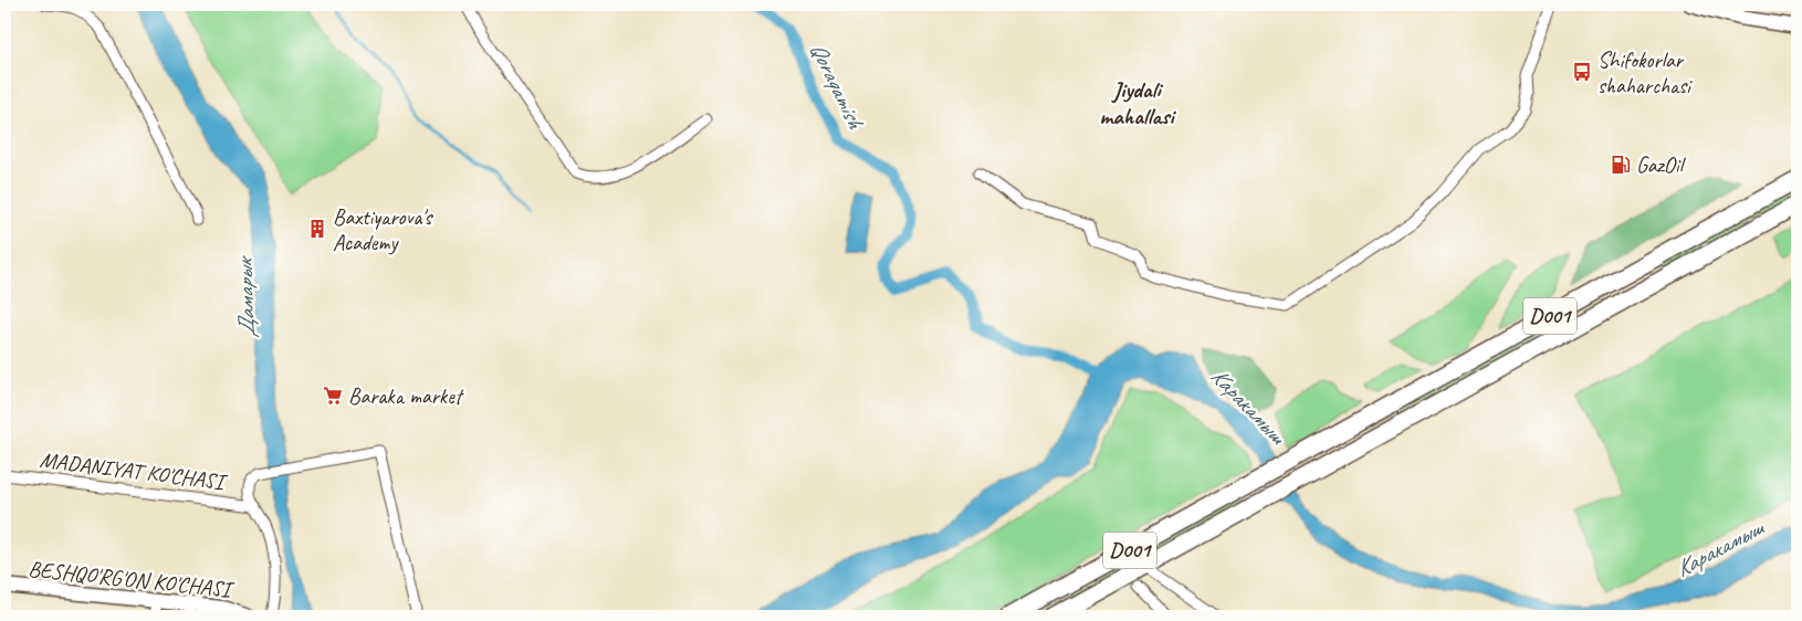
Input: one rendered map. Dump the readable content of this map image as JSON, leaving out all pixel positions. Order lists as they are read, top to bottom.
{
  "streets": {
    "highway": ["D001"],
    "main road": ["BESHQO'RG'ON KO'CHASI"],
    "street": ["MADANIYAT KO'CHASI"]
  },
  "districts": ["Jiydali mahallasi"],
  "water": ["Qoraqamish", "Дамарык", "Каракамыш"],
  "places": {
    "bus stop": ["Shifokorlar shaharchasi"],
    "fuel station": ["GazOil"],
    "building": ["Baxtiyarova's Academy"],
    "supermarket": ["Baraka market"]
  }
}
